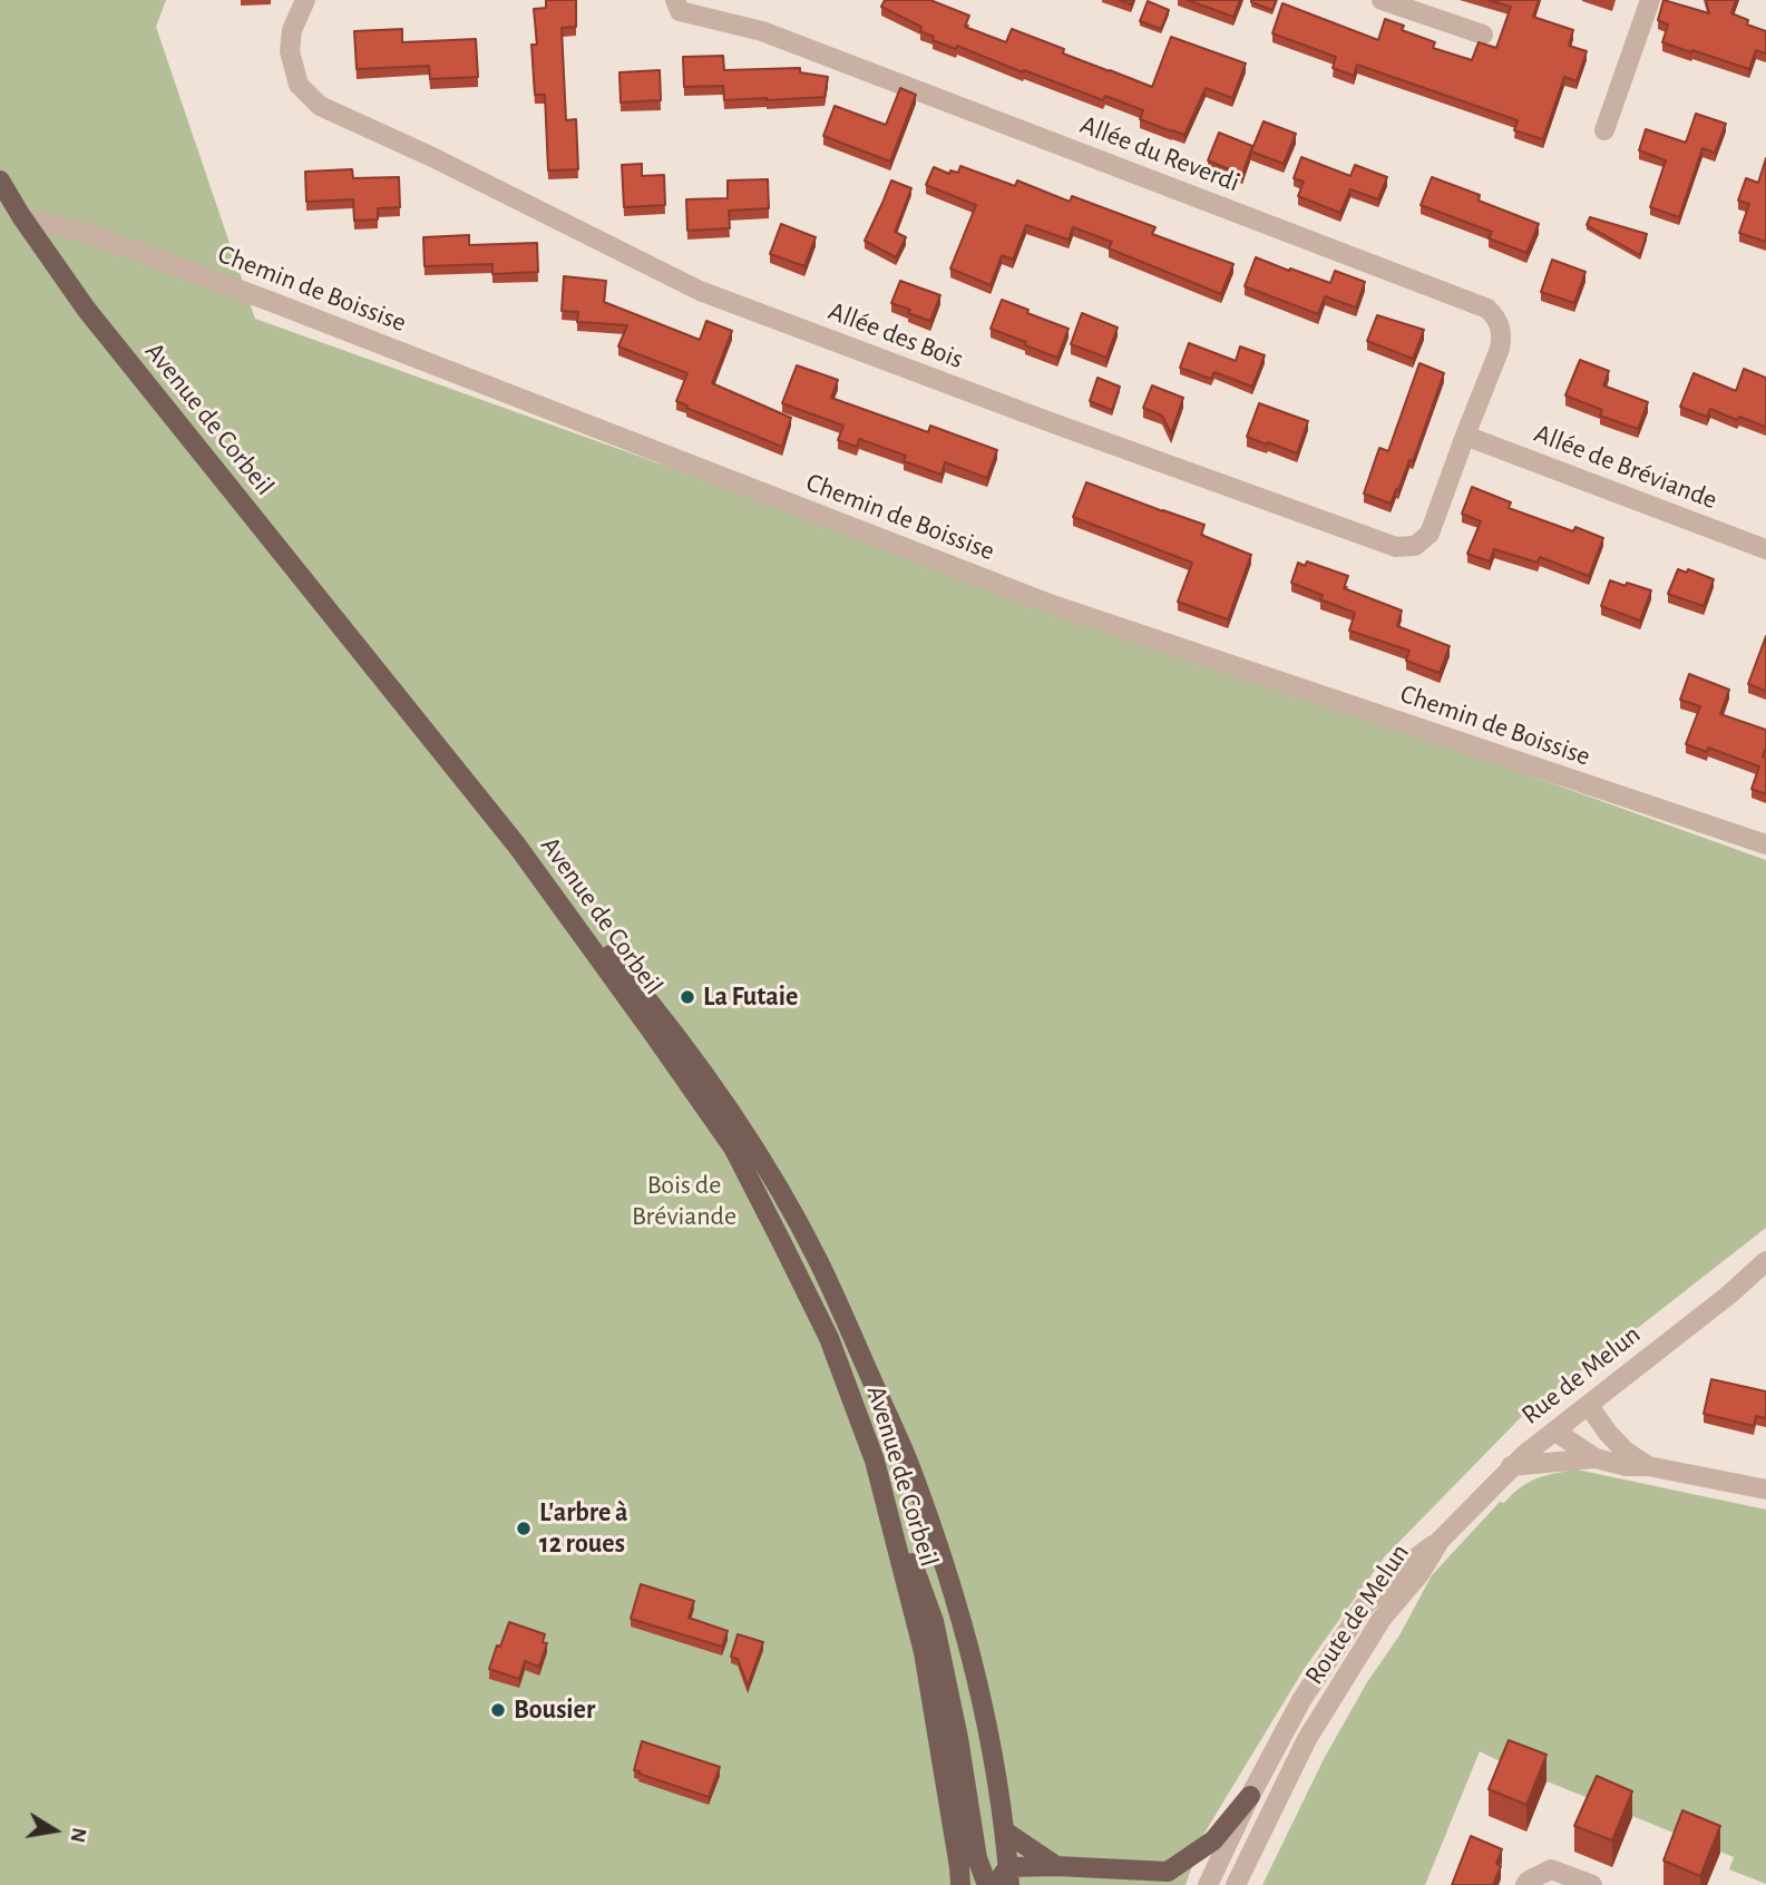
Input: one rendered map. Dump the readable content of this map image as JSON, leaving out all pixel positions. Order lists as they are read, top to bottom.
{
  "streets": {
    "main road": ["Avenue de Corbeil"],
    "street": [
      "Allée du Reverdi",
      "Chemin de Boissise",
      "Allée des Bois",
      "Allée de Bréviande",
      "Rue de Melun",
      "Route de Melun"
    ]
  },
  "crossings": [
    ["Allée du Reverdi", "Allée des Bois"],
    ["Allée du Reverdi", "Allée de Bréviande"],
    ["Allée des Bois", "Allée de Bréviande"],
    ["Rue de Melun", "Route de Melun"]
  ],
  "parks": ["Bois de Bréviande"],
  "places": ["La Futaie", "L'arbre à 12 roues", "Bousier"],
  "north": "right"
}
